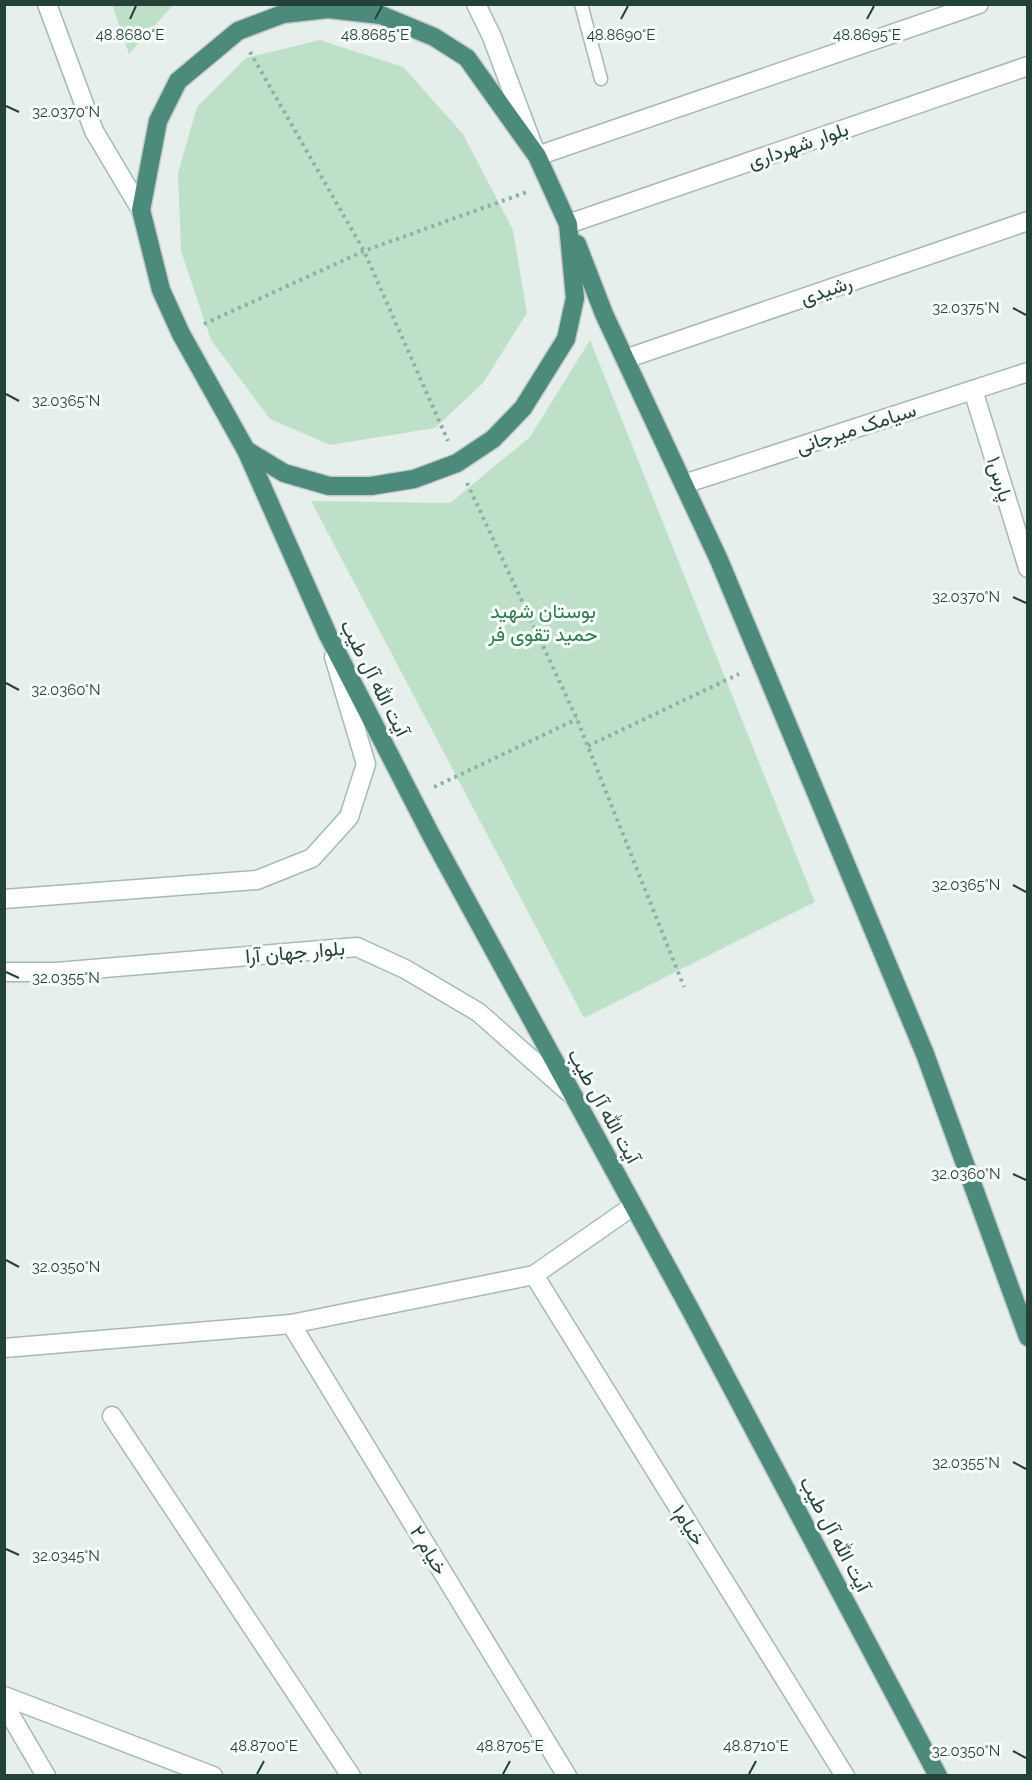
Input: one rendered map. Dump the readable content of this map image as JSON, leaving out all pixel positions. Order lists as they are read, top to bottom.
{
  "streets": {
    "highway": ["آیت الله آل طیب"],
    "street": [
      "بلوار شهرداری",
      "رشیدی",
      "سیامک میرجانی",
      "پارس۱",
      "بلوار جهان آرا",
      "خیام۱",
      "خیام ۲"
    ]
  },
  "crossings": [
    ["سیامک میرجانی", "پارس۱"],
    ["آیت الله آل طیب", "بلوار جهان آرا"]
  ],
  "parks": ["بوستان شهید حمید تقوی فر"],
  "coordinates": [
    "48.8680°E",
    "48.8690°E",
    "48.8695°E",
    "48.8685°E",
    "32.0370°N",
    "32.0375°N",
    "32.0365°N",
    "32.0360°N",
    "32.0355°N",
    "32.0350°N",
    "32.0345°N",
    "48.8700°E",
    "48.8705°E",
    "48.8710°E"
  ]
}
